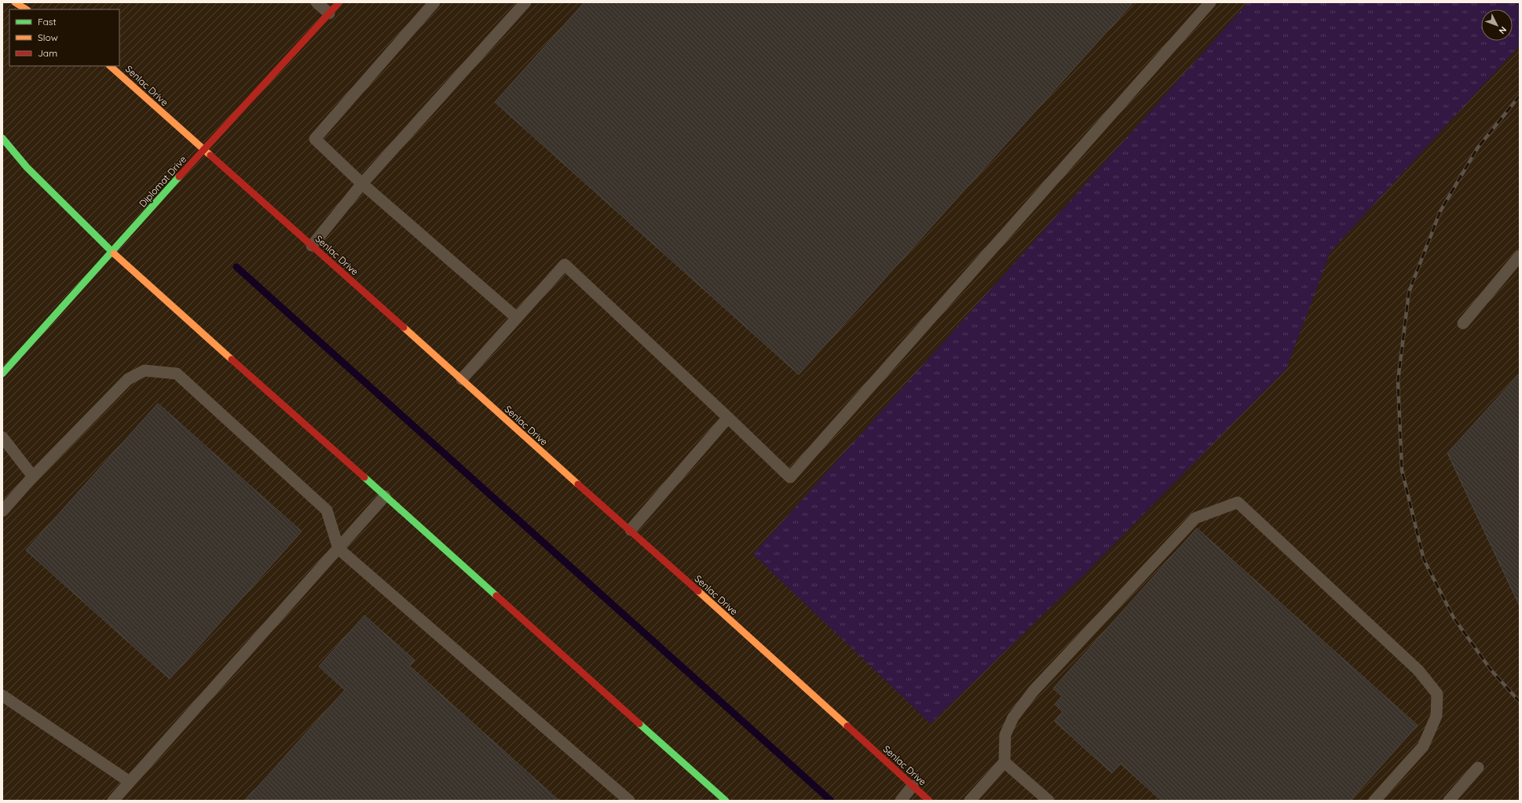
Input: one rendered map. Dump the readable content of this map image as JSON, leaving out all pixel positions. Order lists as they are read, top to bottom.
{
  "streets": {
    "street": ["Senlac Drive", "Diplomat Drive"]
  },
  "crossings": [
    ["Senlac Drive", "Diplomat Drive"]
  ],
  "legend": ["Fast", "Slow", "Jam"],
  "north": "bottom right"
}
